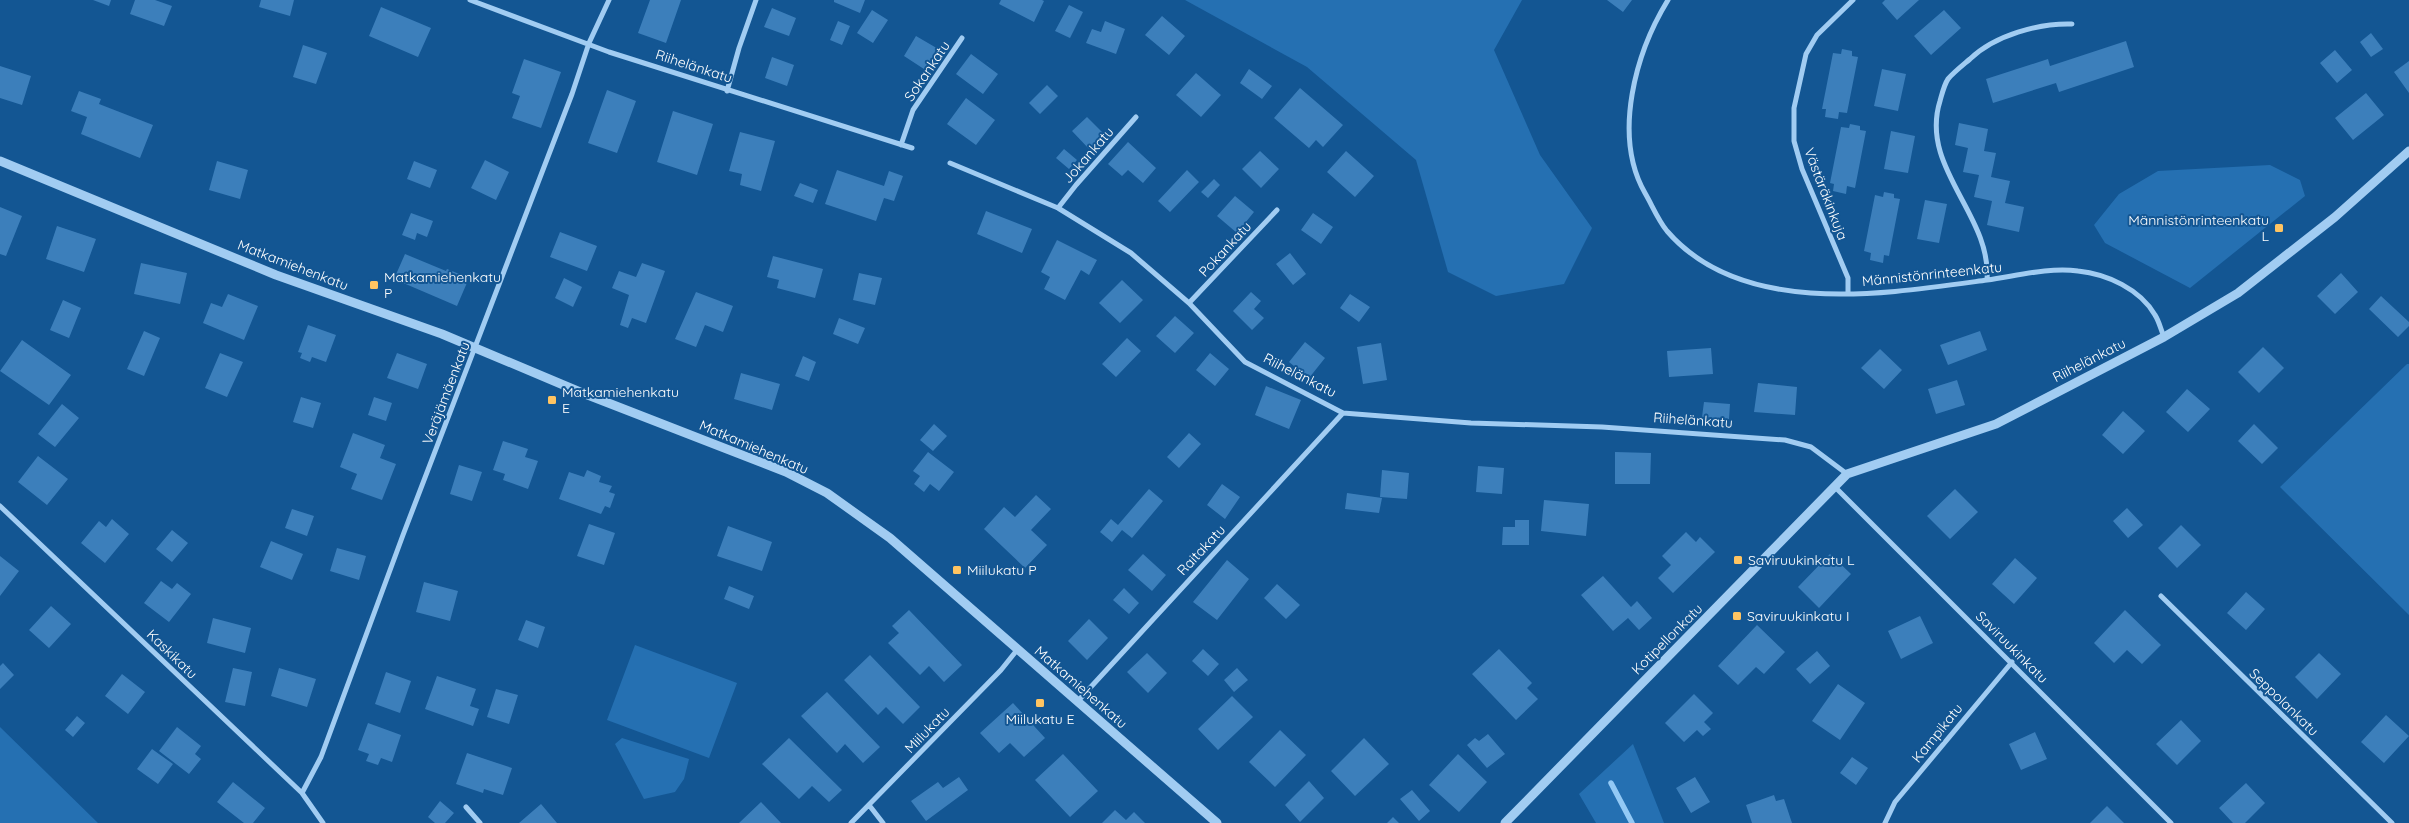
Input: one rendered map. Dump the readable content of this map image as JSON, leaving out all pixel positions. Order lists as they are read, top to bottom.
{
  "streets": {
    "street": [
      "Riihelänkatu",
      "Sokankatu",
      "Jokankatu",
      "Västäräkinkuja",
      "Pokankatu",
      "Matkamiehenkatu",
      "Männistönrinteenkatu",
      "Veräjämäenkatu",
      "Raitakatu",
      "Kotipellonkatu",
      "Saviruukinkatu",
      "Kaskikatu",
      "Seppolankatu",
      "Miilukatu",
      "Kampikatu"
    ]
  },
  "crossings": [
    ["Riihelänkatu", "Sokankatu"],
    ["Riihelänkatu", "Jokankatu"],
    ["Riihelänkatu", "Pokankatu"],
    ["Riihelänkatu", "Männistönrinteenkatu"],
    ["Riihelänkatu", "Veräjämäenkatu"],
    ["Riihelänkatu", "Raitakatu"],
    ["Riihelänkatu", "Kotipellonkatu"],
    ["Västäräkinkuja", "Männistönrinteenkatu"],
    ["Matkamiehenkatu", "Veräjämäenkatu"],
    ["Matkamiehenkatu", "Raitakatu"],
    ["Matkamiehenkatu", "Miilukatu"],
    ["Veräjämäenkatu", "Kaskikatu"],
    ["Kotipellonkatu", "Saviruukinkatu"],
    ["Saviruukinkatu", "Kampikatu"]
  ],
  "places": {
    "transit": [
      "Männistönrinteenkatu L",
      "Matkamiehenkatu P",
      "Matkamiehenkatu E",
      "Saviruukinkatu L",
      "Miilukatu P",
      "Saviruukinkatu I",
      "Miilukatu E"
    ]
  }
}
